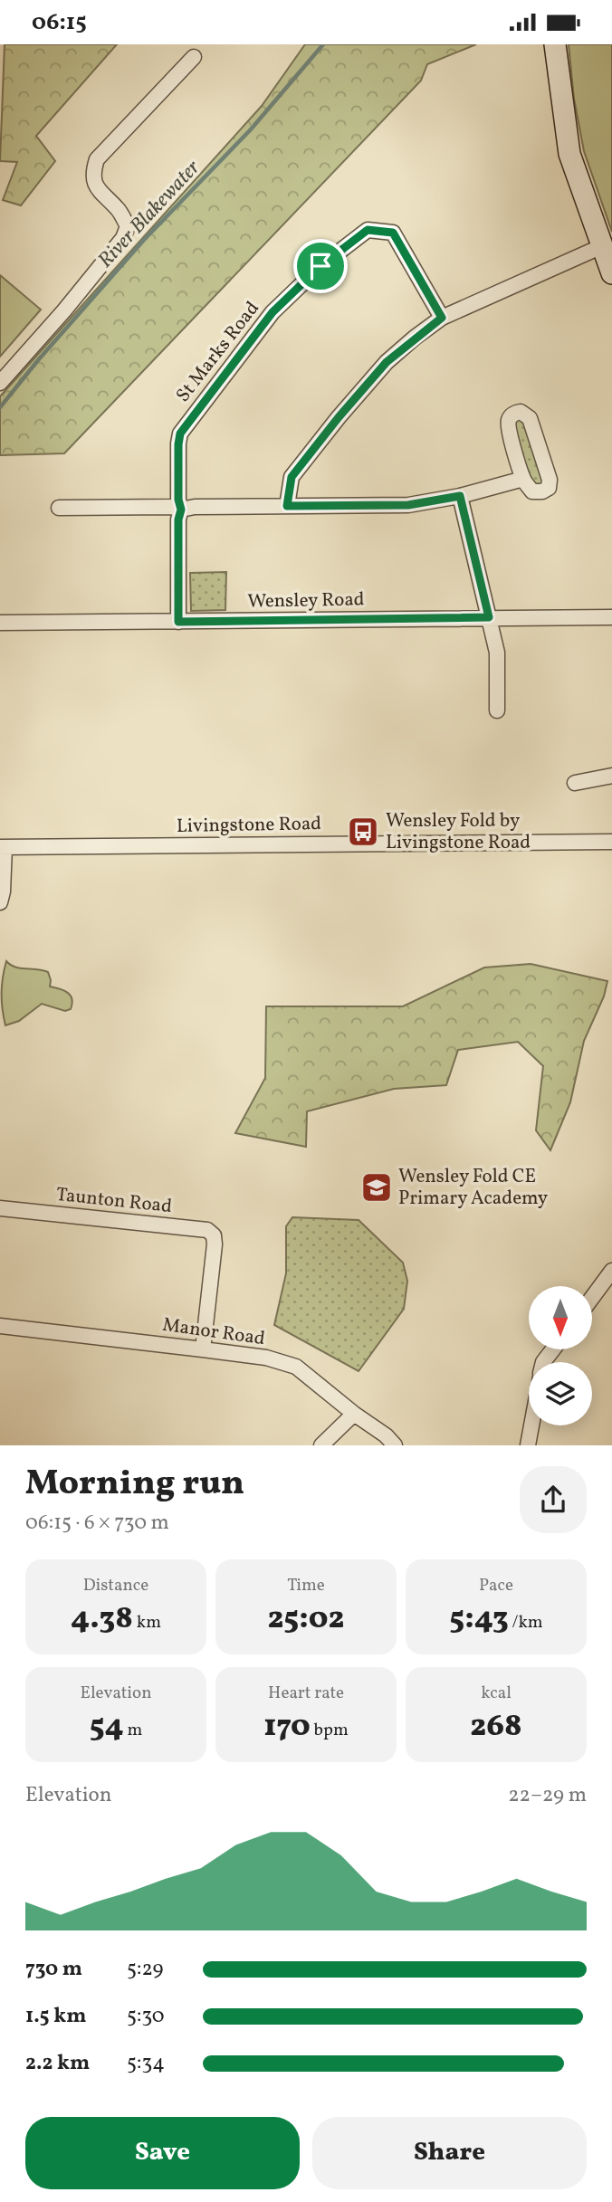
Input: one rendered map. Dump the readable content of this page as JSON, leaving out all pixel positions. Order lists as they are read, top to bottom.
{
  "streets": {
    "street": [
      "St Marks Road",
      "Wensley Road",
      "Livingstone Road",
      "Taunton Road",
      "Manor Road"
    ]
  },
  "crossings": [
    ["St Marks Road", "Wensley Road"],
    ["Taunton Road", "Manor Road"]
  ],
  "water": ["River Blakewater"],
  "places": {
    "bus stop": ["Wensley Fold by Livingstone Road"],
    "school or university": ["Wensley Fold CE Primary Academy"]
  },
  "north": "bottom",
  "page": {
    "status": "06:15",
    "heading": ["Morning run", "06:15 · 6 × 730 m"],
    "stats": [
      ["Distance", "4.38 km"],
      ["Time", "25:02"],
      ["Pace", "5:43 /km"],
      ["Elevation", "54 m"],
      ["Heart rate", "170 bpm"],
      ["kcal", "268"]
    ],
    "chart": ["Elevation", "22–29 m"],
    "list": [
      {
        "name": "730 m",
        "note": "5:29"
      },
      {
        "name": "1.5 km",
        "note": "5:30"
      },
      {
        "name": "2.2 km",
        "note": "5:34"
      }
    ],
    "buttons": ["Save", "Share"]
  }
}
